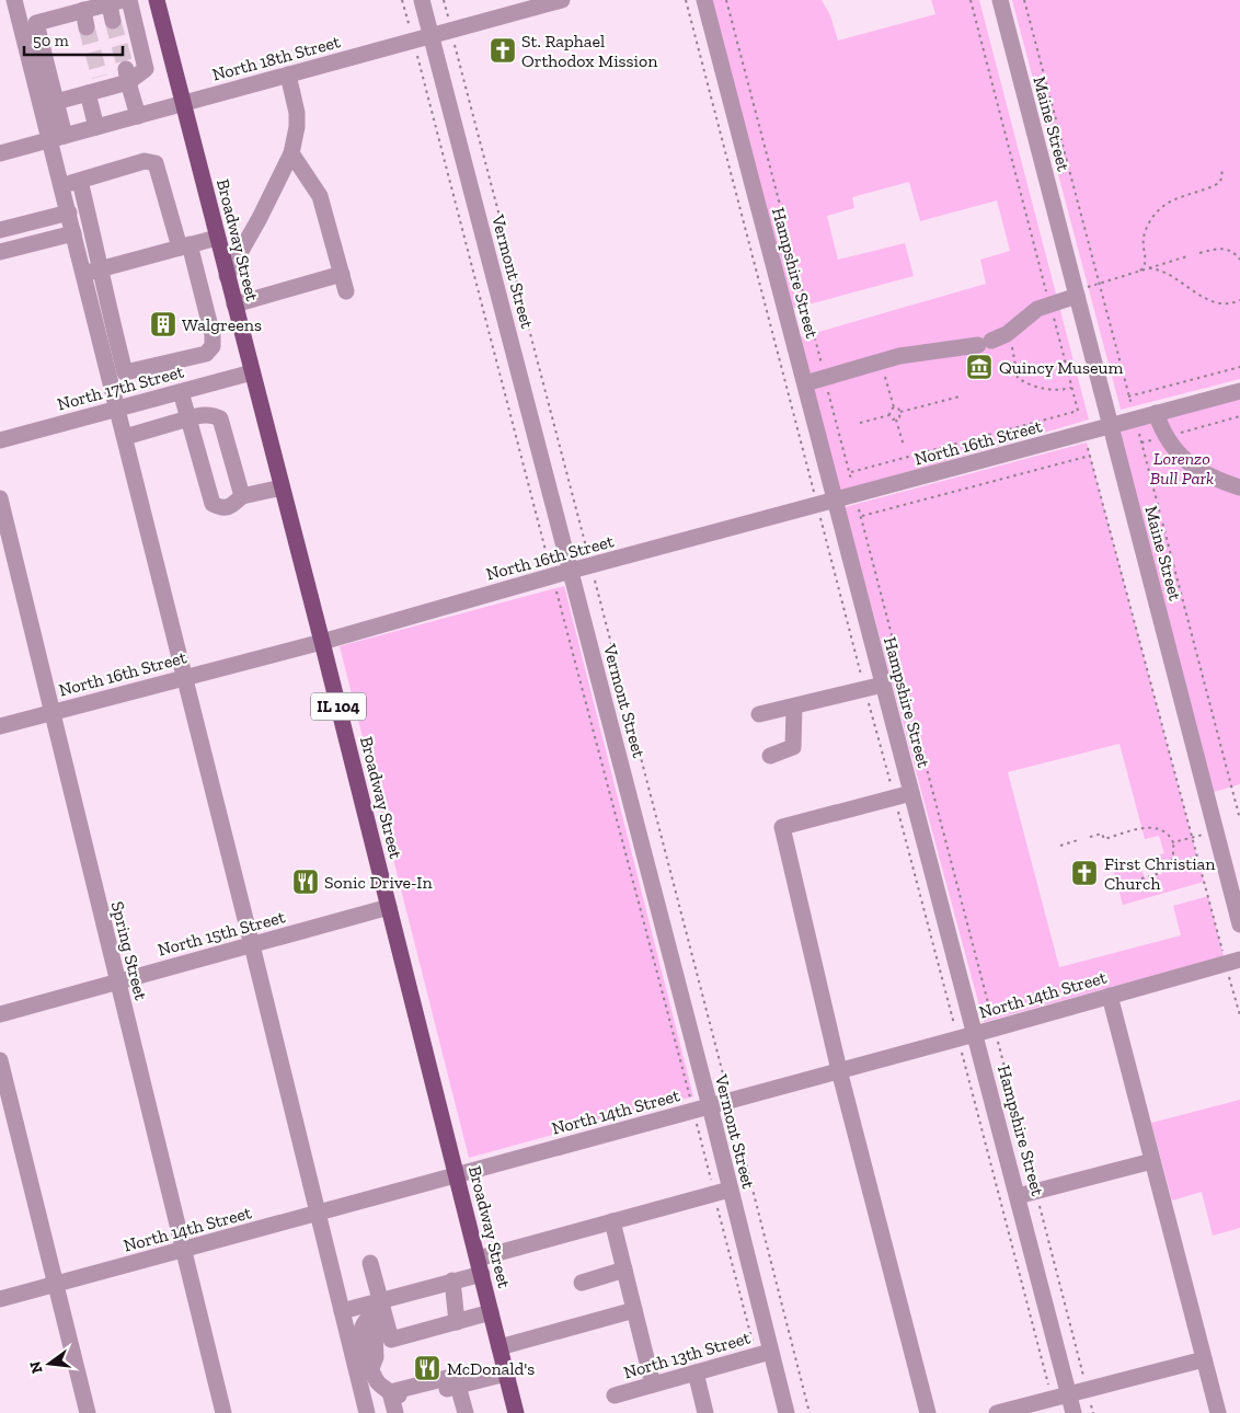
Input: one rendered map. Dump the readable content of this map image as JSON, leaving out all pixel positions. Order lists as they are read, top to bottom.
{
  "streets": {
    "main road": ["Broadway Street", "IL 104"],
    "street": [
      "North 18th Street",
      "Maine Street",
      "Vermont Street",
      "Hampshire Street",
      "North 17th Street",
      "North 16th Street",
      "North 15th Street",
      "Spring Street",
      "North 14th Street",
      "North 13th Street"
    ]
  },
  "crossings": [
    ["North 18th Street", "Broadway Street"],
    ["North 18th Street", "Vermont Street"],
    ["Maine Street", "North 16th Street"],
    ["Broadway Street", "North 17th Street"],
    ["Broadway Street", "North 16th Street"],
    ["Broadway Street", "North 15th Street"],
    ["Broadway Street", "North 14th Street"],
    ["Vermont Street", "North 16th Street"],
    ["Vermont Street", "North 14th Street"],
    ["Vermont Street", "North 13th Street"],
    ["Hampshire Street", "North 16th Street"],
    ["Hampshire Street", "North 14th Street"],
    ["North 16th Street", "Spring Street"],
    ["North 15th Street", "Spring Street"],
    ["Spring Street", "North 14th Street"]
  ],
  "parks": ["Lorenzo Bull Park"],
  "places": {
    "church": ["St. Raphael Orthodox Mission", "First Christian Church"],
    "building": ["Walgreens"],
    "museum": ["Quincy Museum"],
    "restaurant": ["Sonic Drive-In", "McDonald's"]
  },
  "scale_bar": "50 m",
  "north": "left"
}
